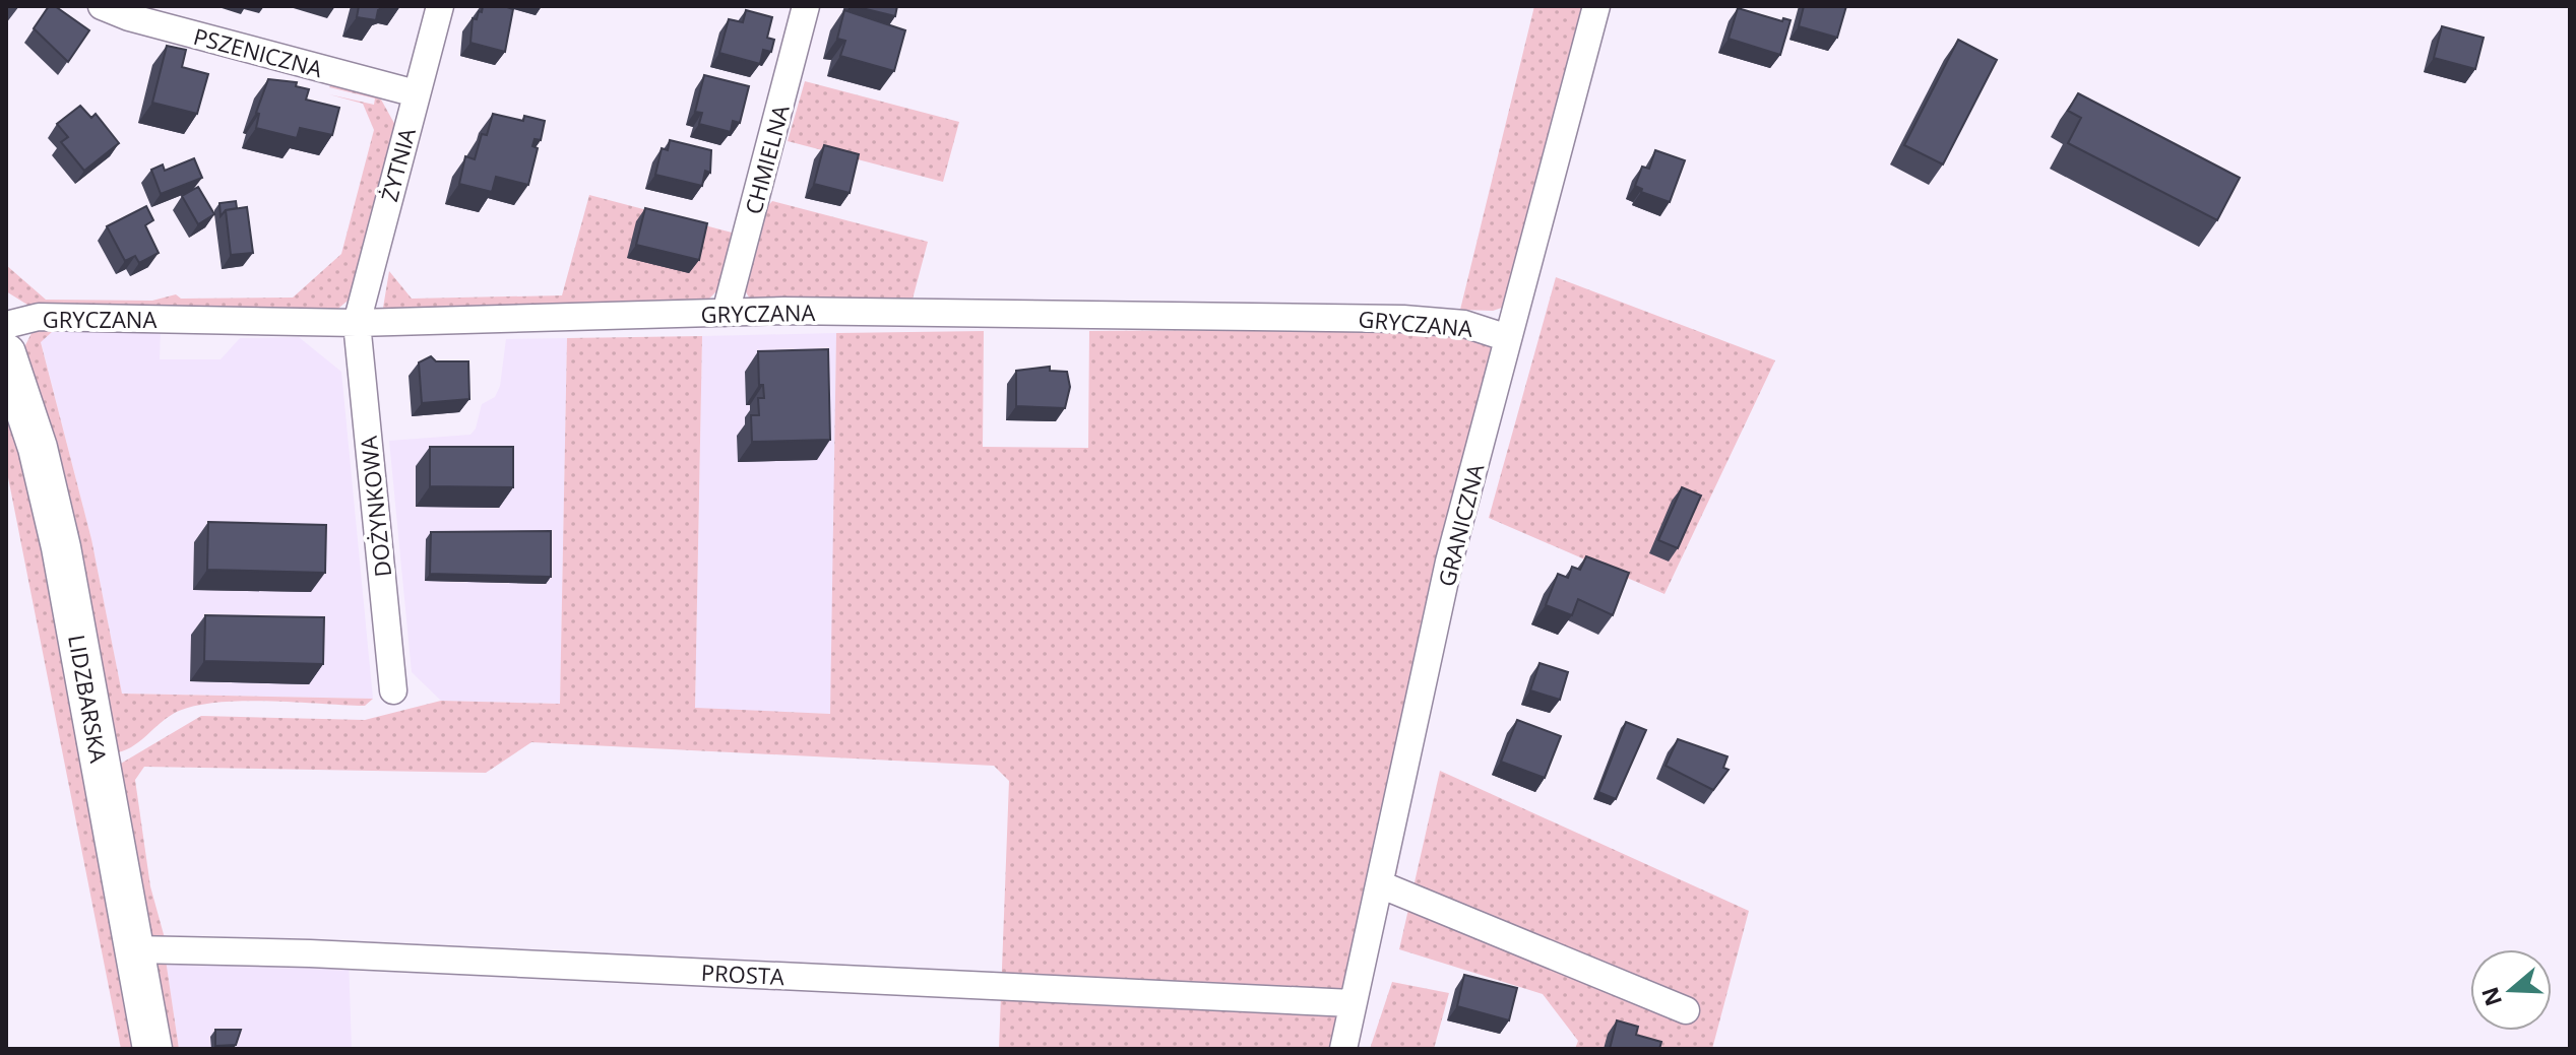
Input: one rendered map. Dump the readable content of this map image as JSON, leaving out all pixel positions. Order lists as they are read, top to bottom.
{
  "streets": {
    "main road": ["LIDZBARSKA"],
    "street": [
      "PSZENICZNA",
      "CHMIELNA",
      "ŻYTNIA",
      "GRYCZANA",
      "DOŻYNKOWA",
      "GRANICZNA",
      "PROSTA"
    ]
  },
  "crossings": [
    ["PSZENICZNA", "ŻYTNIA"],
    ["CHMIELNA", "GRYCZANA"],
    ["ŻYTNIA", "GRYCZANA"],
    ["ŻYTNIA", "DOŻYNKOWA"],
    ["GRYCZANA", "DOŻYNKOWA"],
    ["GRYCZANA", "GRANICZNA"],
    ["GRANICZNA", "PROSTA"],
    ["LIDZBARSKA", "PROSTA"]
  ],
  "north": "left"
}
